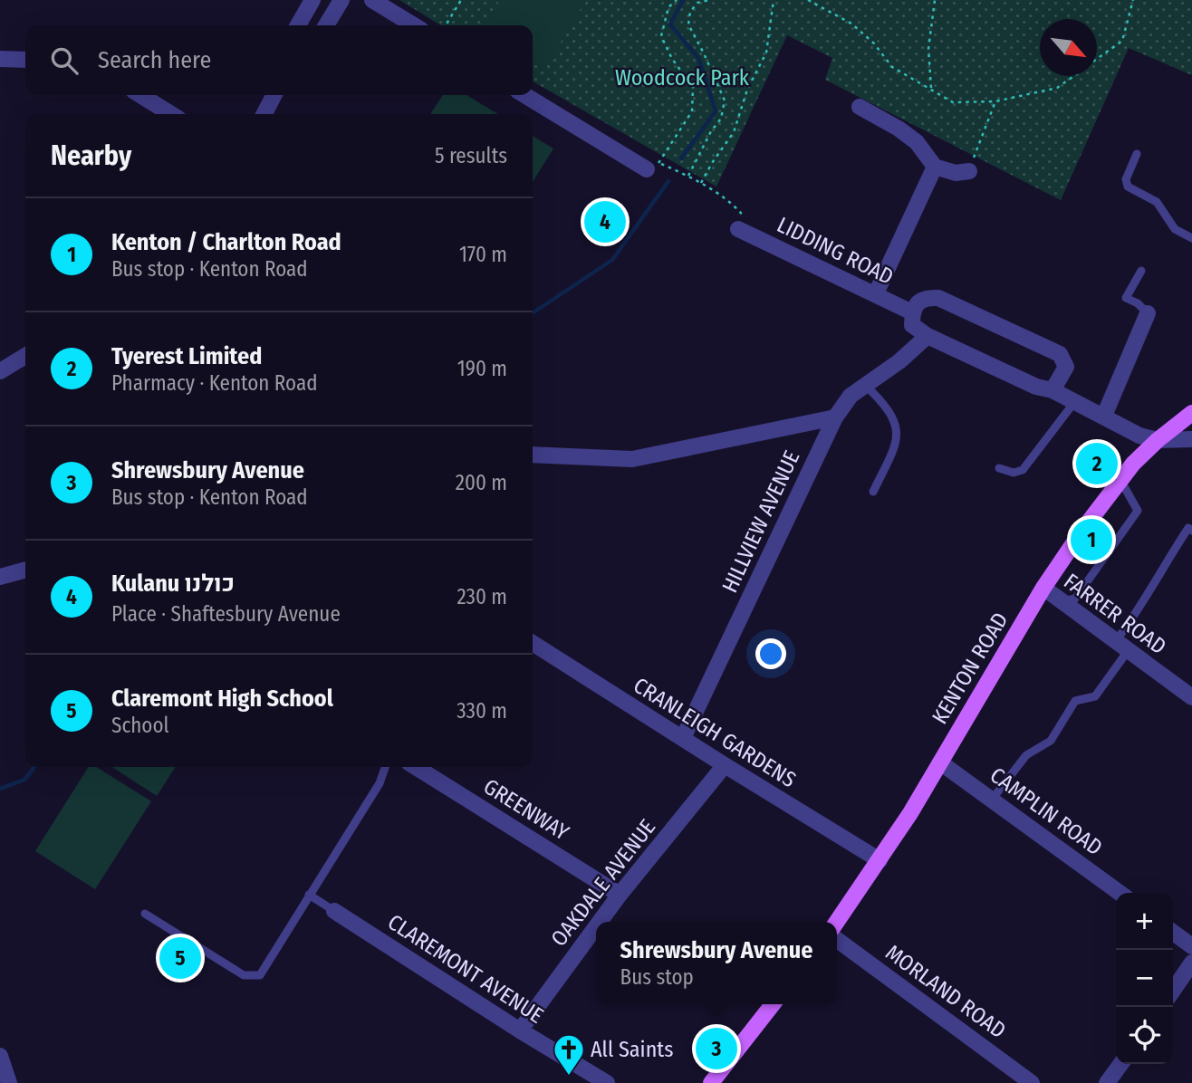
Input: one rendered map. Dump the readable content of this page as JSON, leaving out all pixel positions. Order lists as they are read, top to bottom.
{
  "streets": {
    "main road": ["KENTON ROAD"],
    "street": [
      "LIDDING ROAD",
      "HILLVIEW AVENUE",
      "FARRER ROAD",
      "CRANLEIGH GARDENS",
      "GREENWAY",
      "CAMPLIN ROAD",
      "OAKDALE AVENUE",
      "CLAREMONT AVENUE",
      "MORLAND ROAD"
    ]
  },
  "crossings": [
    ["LIDDING ROAD", "HILLVIEW AVENUE"],
    ["LIDDING ROAD", "KENTON ROAD"],
    ["HILLVIEW AVENUE", "CRANLEIGH GARDENS"],
    ["FARRER ROAD", "KENTON ROAD"],
    ["KENTON ROAD", "CRANLEIGH GARDENS"],
    ["KENTON ROAD", "CAMPLIN ROAD"],
    ["CRANLEIGH GARDENS", "OAKDALE AVENUE"],
    ["GREENWAY", "OAKDALE AVENUE"],
    ["OAKDALE AVENUE", "CLAREMONT AVENUE"]
  ],
  "parks": ["Woodcock Park"],
  "places": {
    "church": ["All Saints"]
  },
  "north": "bottom right",
  "page": {
    "search": "Search here",
    "heading": ["Nearby", "5 results"],
    "list": [
      {
        "mark": "1",
        "name": "Kenton / Charlton Road",
        "note": "Bus stop · Kenton Road",
        "value": "170 m"
      },
      {
        "mark": "2",
        "name": "Tyerest Limited",
        "note": "Pharmacy · Kenton Road",
        "value": "190 m"
      },
      {
        "mark": "3",
        "name": "Shrewsbury Avenue",
        "note": "Bus stop · Kenton Road",
        "value": "200 m"
      },
      {
        "mark": "4",
        "name": "Kulanu כולנו",
        "note": "Place · Shaftesbury Avenue",
        "value": "230 m"
      },
      {
        "mark": "5",
        "name": "Claremont High School",
        "note": "School",
        "value": "330 m"
      }
    ],
    "pins": [
      "4",
      "2",
      "1",
      "5",
      "3"
    ],
    "map_buttons": ["+", "−"],
    "popup": ["Shrewsbury Avenue", "Bus stop"]
  }
}
